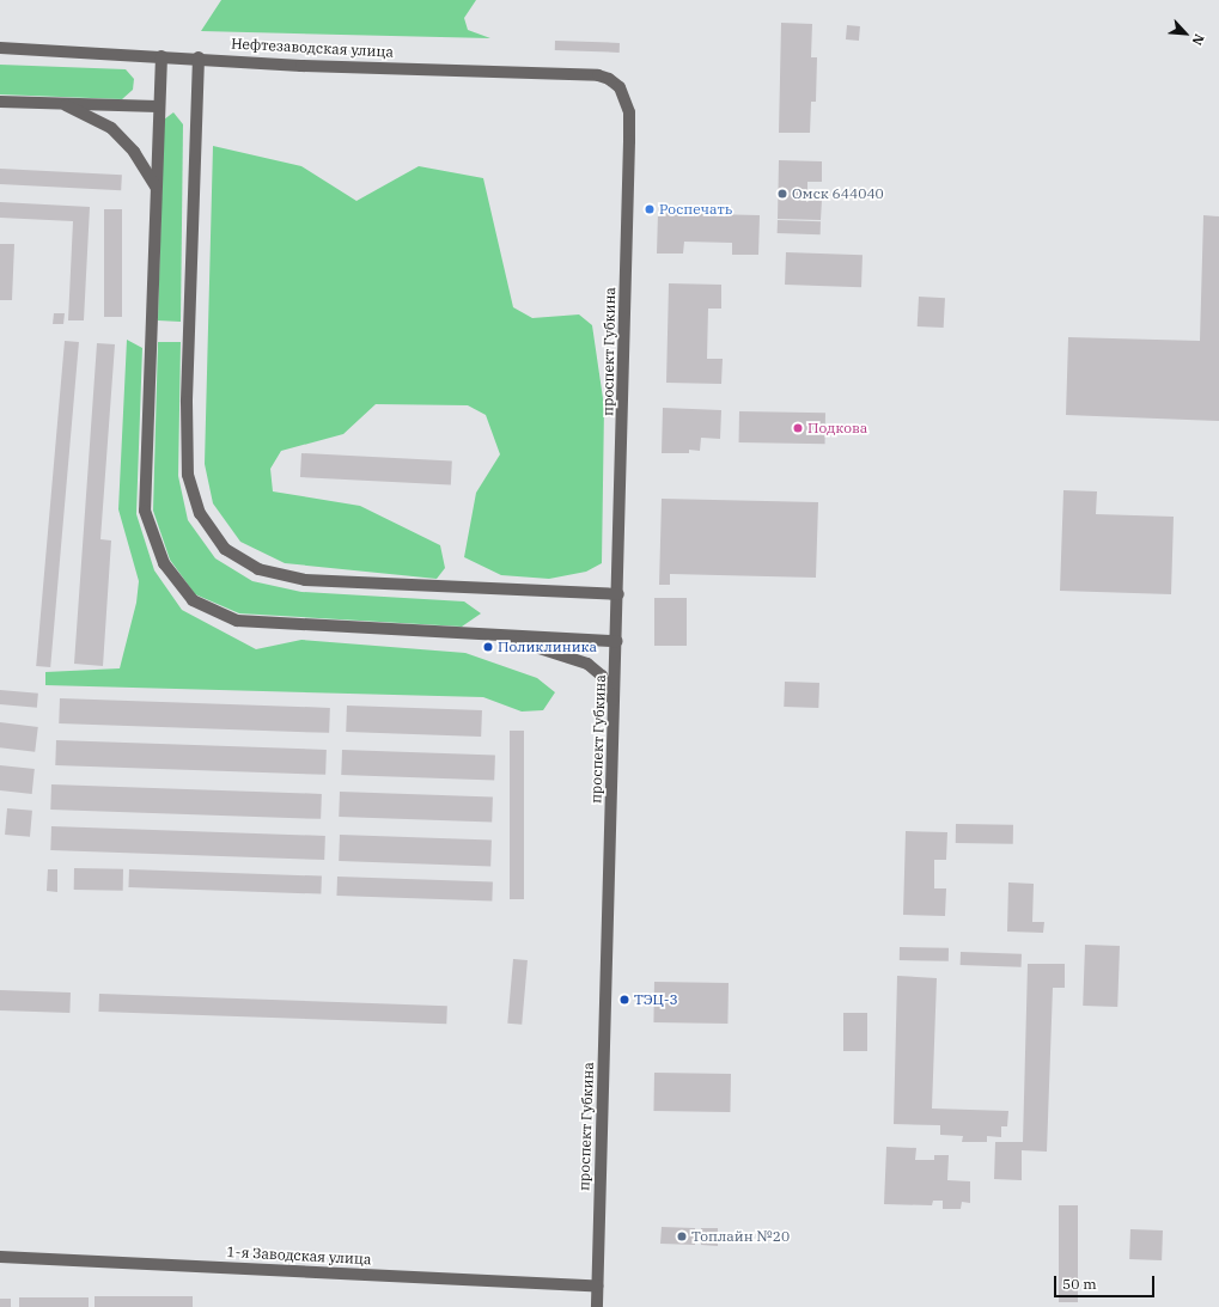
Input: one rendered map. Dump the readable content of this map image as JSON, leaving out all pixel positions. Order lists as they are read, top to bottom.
{
  "streets": {
    "main road": ["Нефтезаводская улица", "проспект Губкина", "1-я Заводская улица"]
  },
  "crossings": [
    ["Нефтезаводская улица", "проспект Губкина"],
    ["проспект Губкина", "1-я Заводская улица"]
  ],
  "places": [
    "Омск 644040",
    "Роспечать",
    "Подкова",
    "Поликлиника",
    "ТЭЦ-3",
    "Топлайн №20"
  ],
  "scale_bar": "50 m",
  "north": "bottom right"
}
